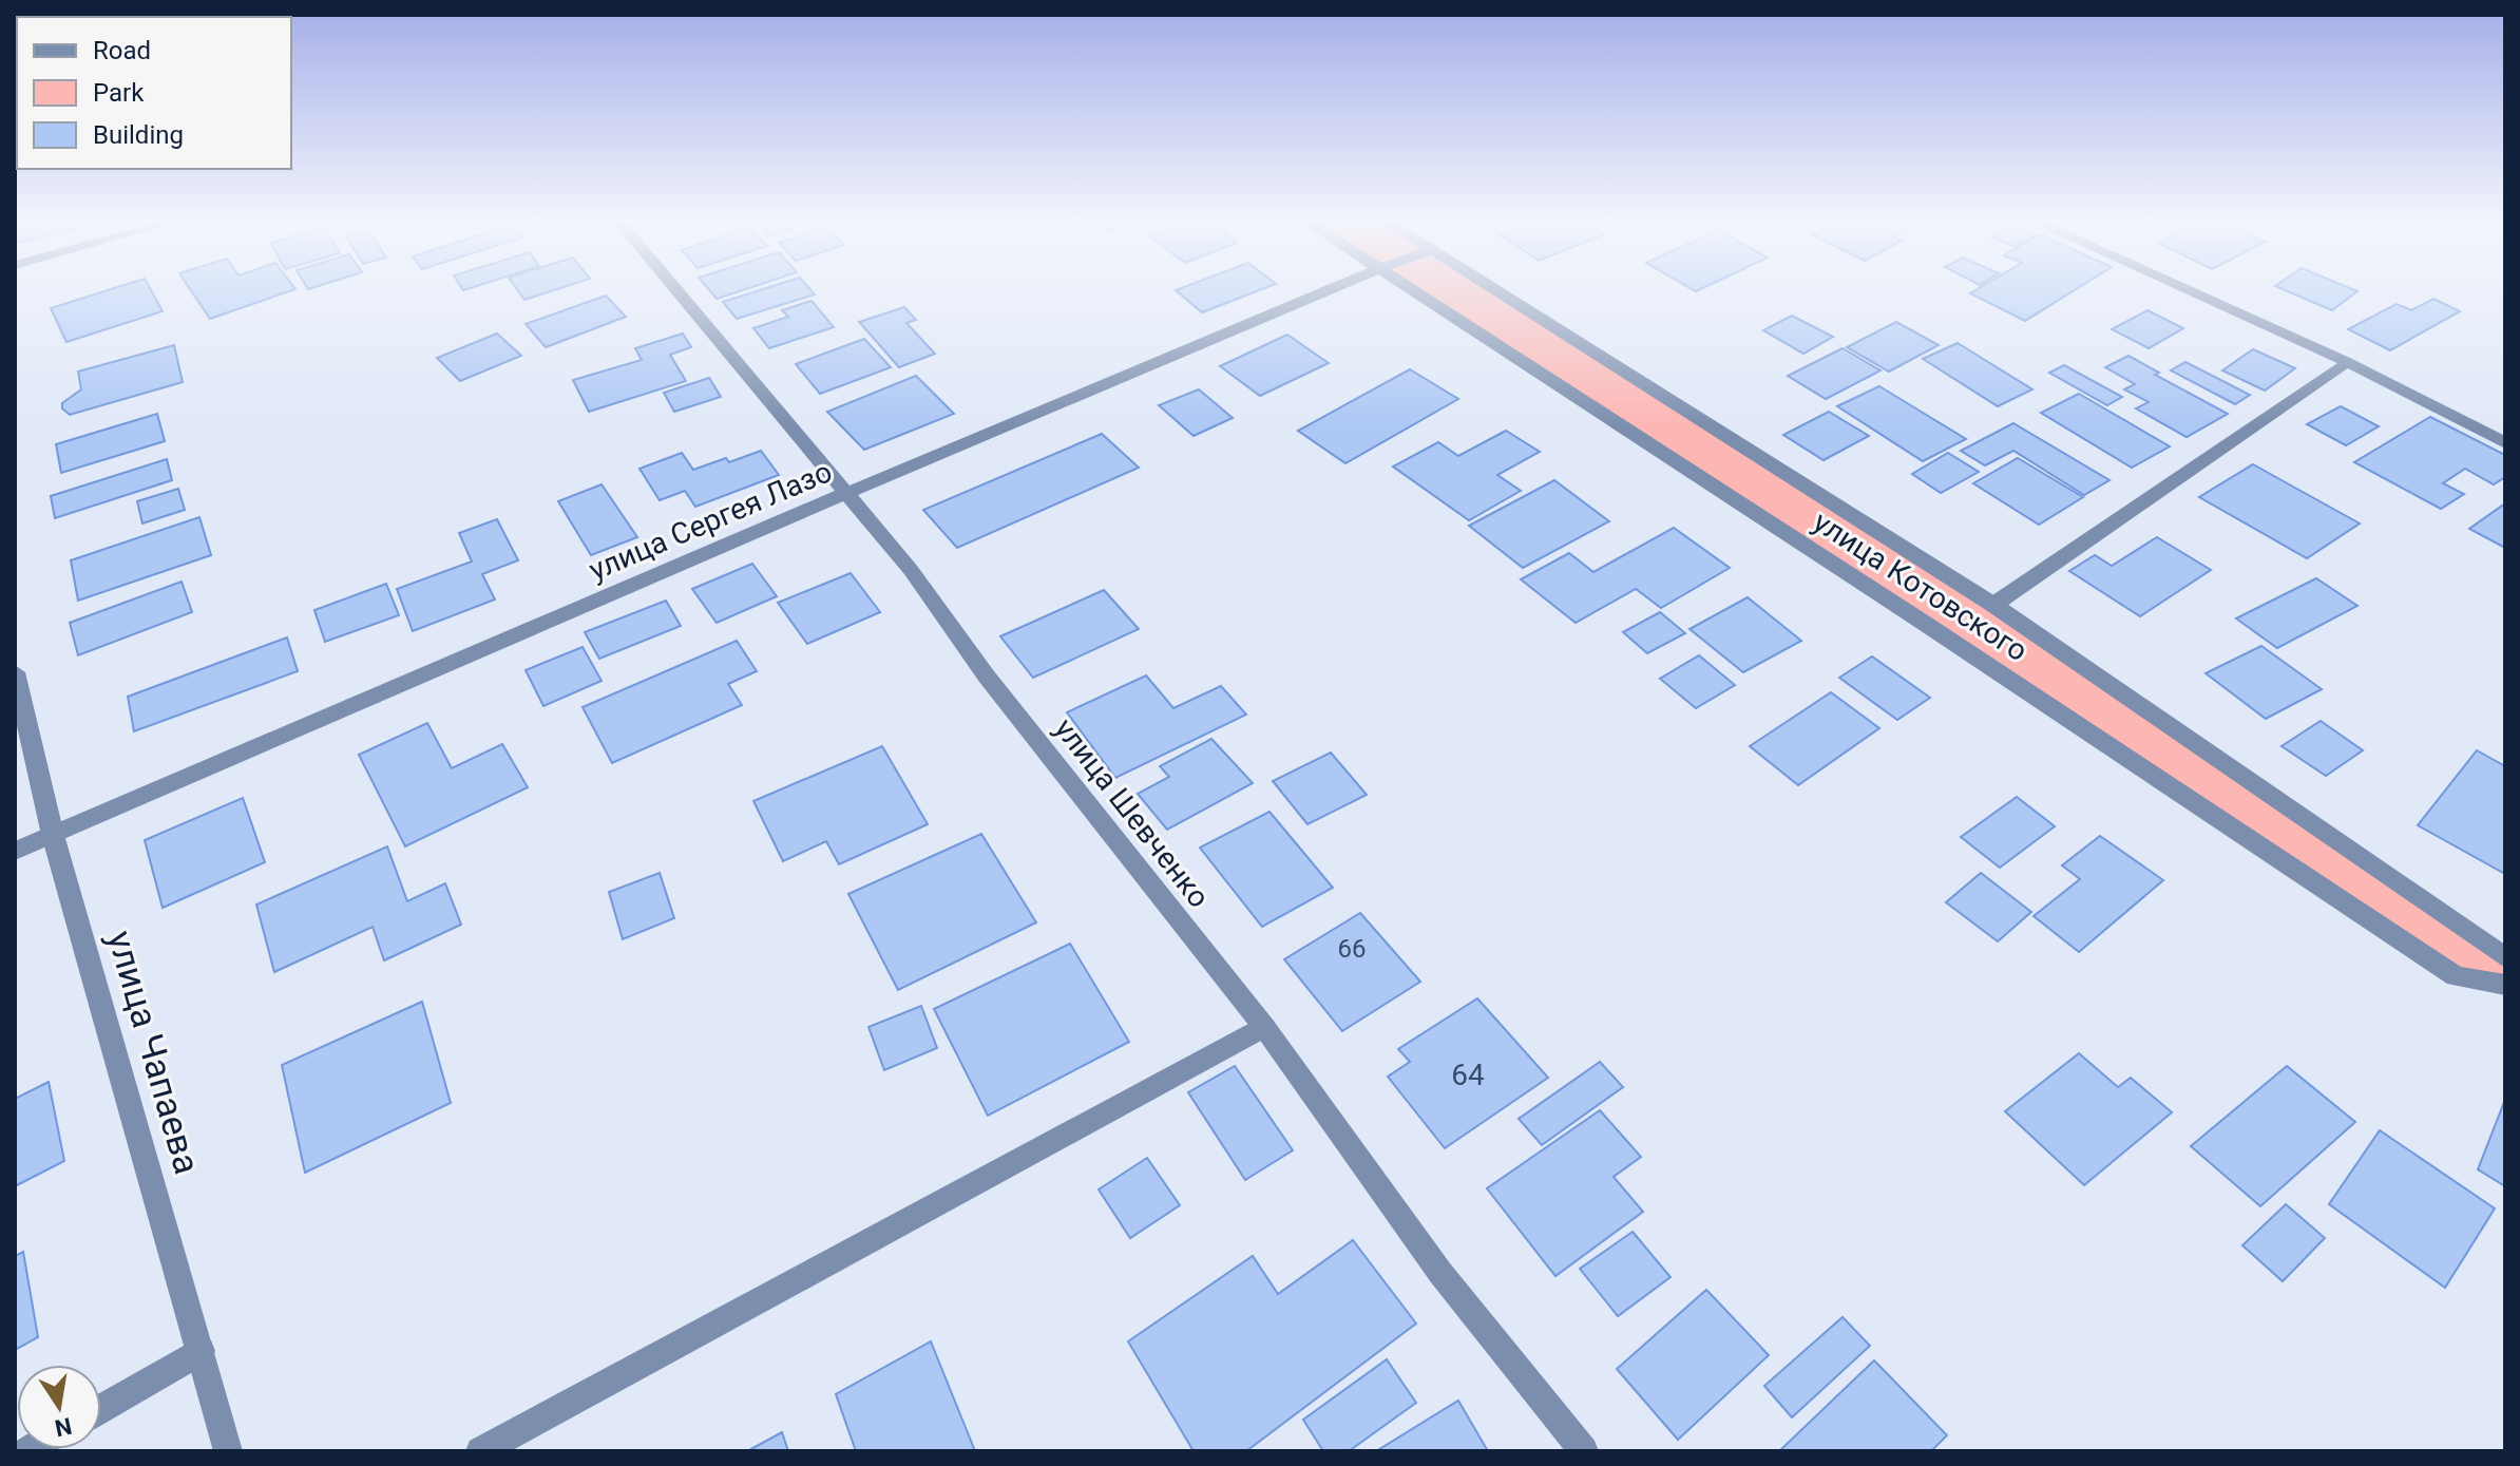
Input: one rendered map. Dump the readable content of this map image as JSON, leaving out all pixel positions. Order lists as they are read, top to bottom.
{
  "streets": {
    "street": [
      "улица Сергея Лазо",
      "улица Котовского",
      "улица Шевченко",
      "улица Чапаева"
    ]
  },
  "crossings": [
    ["улица Сергея Лазо", "улица Шевченко"],
    ["улица Сергея Лазо", "улица Чапаева"]
  ],
  "house_numbers": ["66", "64"],
  "legend": ["Road", "Park", "Building"],
  "north": "bottom"
}
